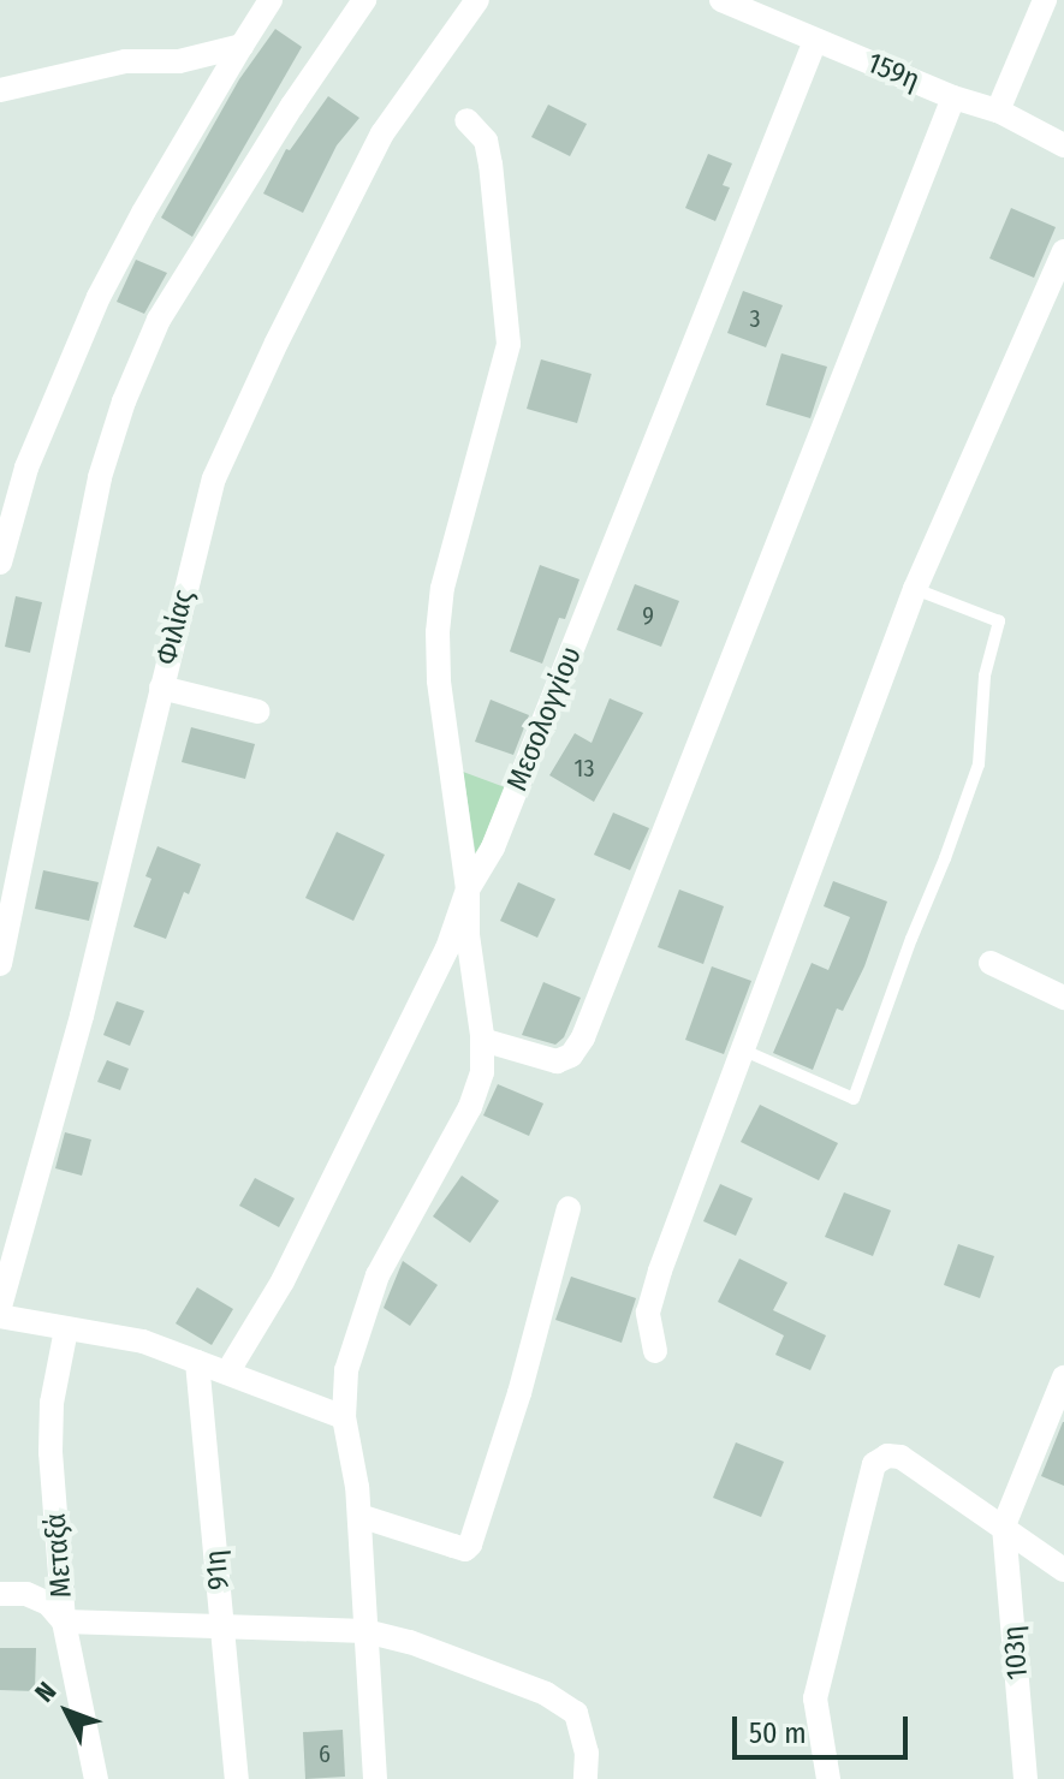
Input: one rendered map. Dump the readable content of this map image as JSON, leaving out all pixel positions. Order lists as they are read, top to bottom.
{
  "streets": {
    "street": [
      "159η",
      "Φιλίας",
      "Μεσολογγίου",
      "Μεταξά",
      "91η",
      "103η"
    ]
  },
  "crossings": [
    ["159η", "Μεσολογγίου"]
  ],
  "house_numbers": [
    "3",
    "9",
    "13",
    "6"
  ],
  "scale_bar": "50 m",
  "north": "top left"
}
